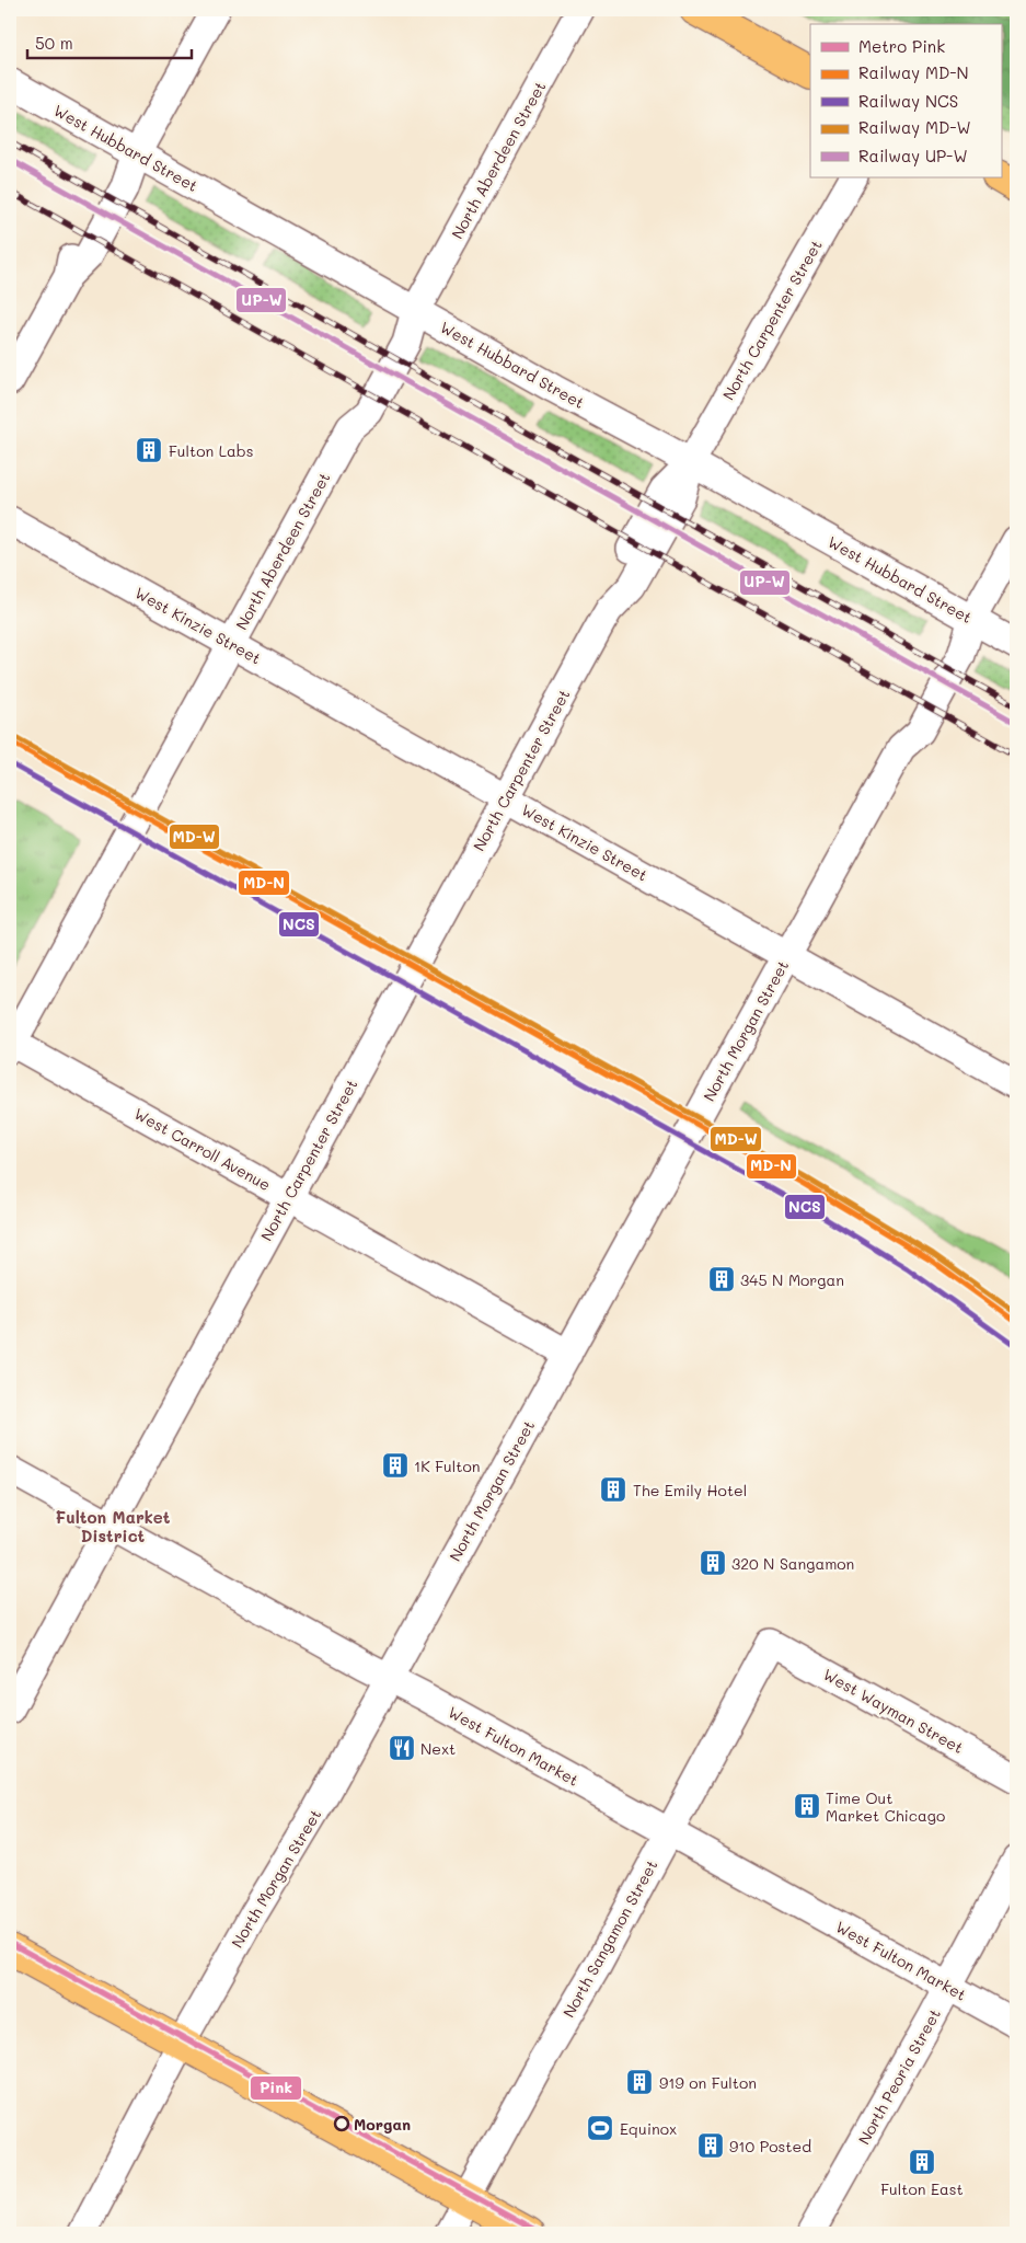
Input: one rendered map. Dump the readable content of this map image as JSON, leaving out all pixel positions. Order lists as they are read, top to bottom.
{
  "streets": {
    "street": [
      "West Hubbard Street",
      "North Aberdeen Street",
      "North Carpenter Street",
      "West Kinzie Street",
      "North Morgan Street",
      "West Carroll Avenue",
      "West Wayman Street",
      "West Fulton Market",
      "North Sangamon Street",
      "North Peoria Street"
    ]
  },
  "crossings": [
    ["West Hubbard Street", "North Aberdeen Street"],
    ["West Hubbard Street", "North Carpenter Street"],
    ["West Hubbard Street", "North Morgan Street"],
    ["North Aberdeen Street", "West Kinzie Street"],
    ["North Aberdeen Street", "West Carroll Avenue"],
    ["North Carpenter Street", "West Kinzie Street"],
    ["North Carpenter Street", "West Carroll Avenue"],
    ["North Carpenter Street", "West Fulton Market"],
    ["West Kinzie Street", "North Morgan Street"],
    ["North Morgan Street", "West Carroll Avenue"],
    ["North Morgan Street", "West Fulton Market"],
    ["West Wayman Street", "North Sangamon Street"],
    ["West Fulton Market", "North Sangamon Street"],
    ["West Fulton Market", "North Peoria Street"]
  ],
  "districts": ["Fulton Market District"],
  "places": {
    "building": [
      "Fulton Labs",
      "345 N Morgan",
      "1K Fulton",
      "The Emily Hotel",
      "320 N Sangamon",
      "Time Out Market Chicago",
      "919 on Fulton",
      "910 Posted",
      "Fulton East"
    ],
    "restaurant": ["Next"],
    "other": ["Morgan"],
    "sports": ["Equinox"]
  },
  "lines": [
    "rail line UP-W",
    "rail line MD-W",
    "rail line MD-N",
    "rail line NCS",
    "metro line Pink"
  ],
  "legend": [
    "Metro Pink",
    "Railway MD-N",
    "Railway NCS",
    "Railway MD-W",
    "Railway UP-W"
  ],
  "scale_bar": "50 m"
}
